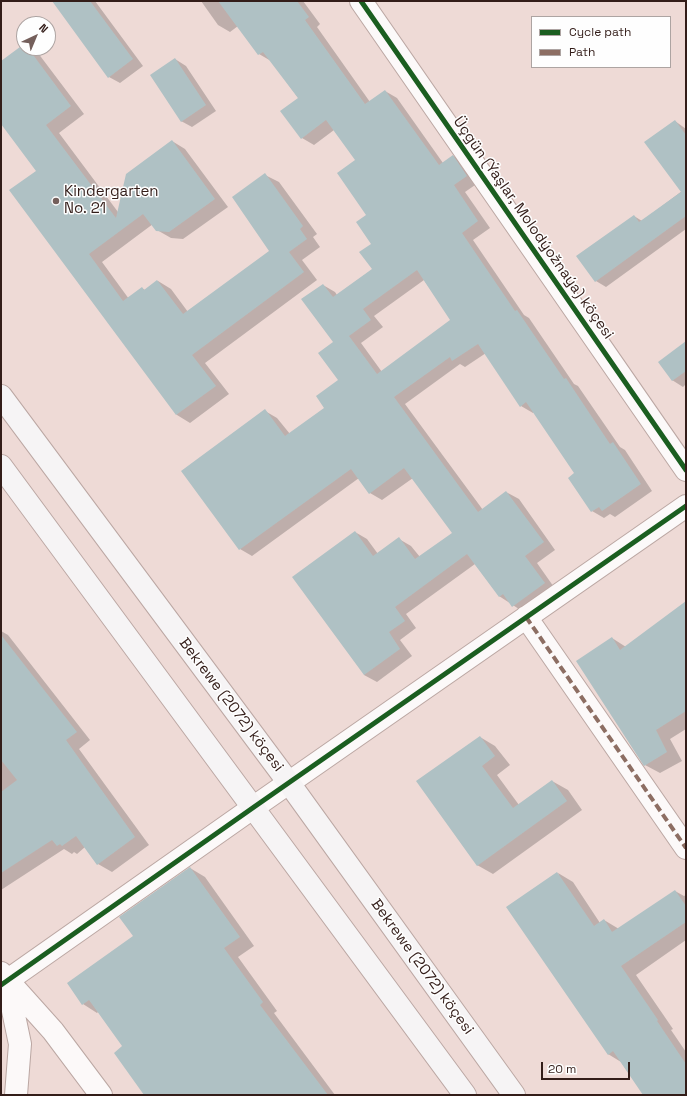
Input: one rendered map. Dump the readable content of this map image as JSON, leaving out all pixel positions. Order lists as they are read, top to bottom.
{
  "streets": {
    "main road": ["Bekrewe (2072) köçesi"],
    "street": ["Üçgün (Ýaşlar, Molodýožnaýa) köçesi"]
  },
  "places": ["Kindergarten No. 21"],
  "legend": ["Cycle path", "Path"],
  "scale_bar": "20 m",
  "north": "top right"
}
